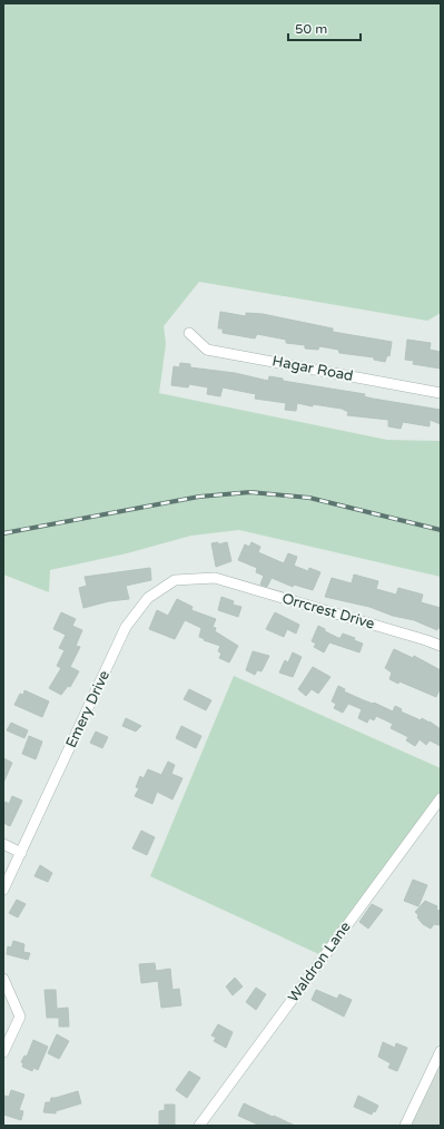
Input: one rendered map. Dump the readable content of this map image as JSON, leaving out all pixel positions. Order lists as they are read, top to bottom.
{
  "streets": {
    "street": [
      "Hagar Road",
      "Orrcrest Drive",
      "Emery Drive",
      "Waldron Lane"
    ]
  },
  "crossings": [
    ["Orrcrest Drive", "Emery Drive"]
  ],
  "scale_bar": "50 m"
}
